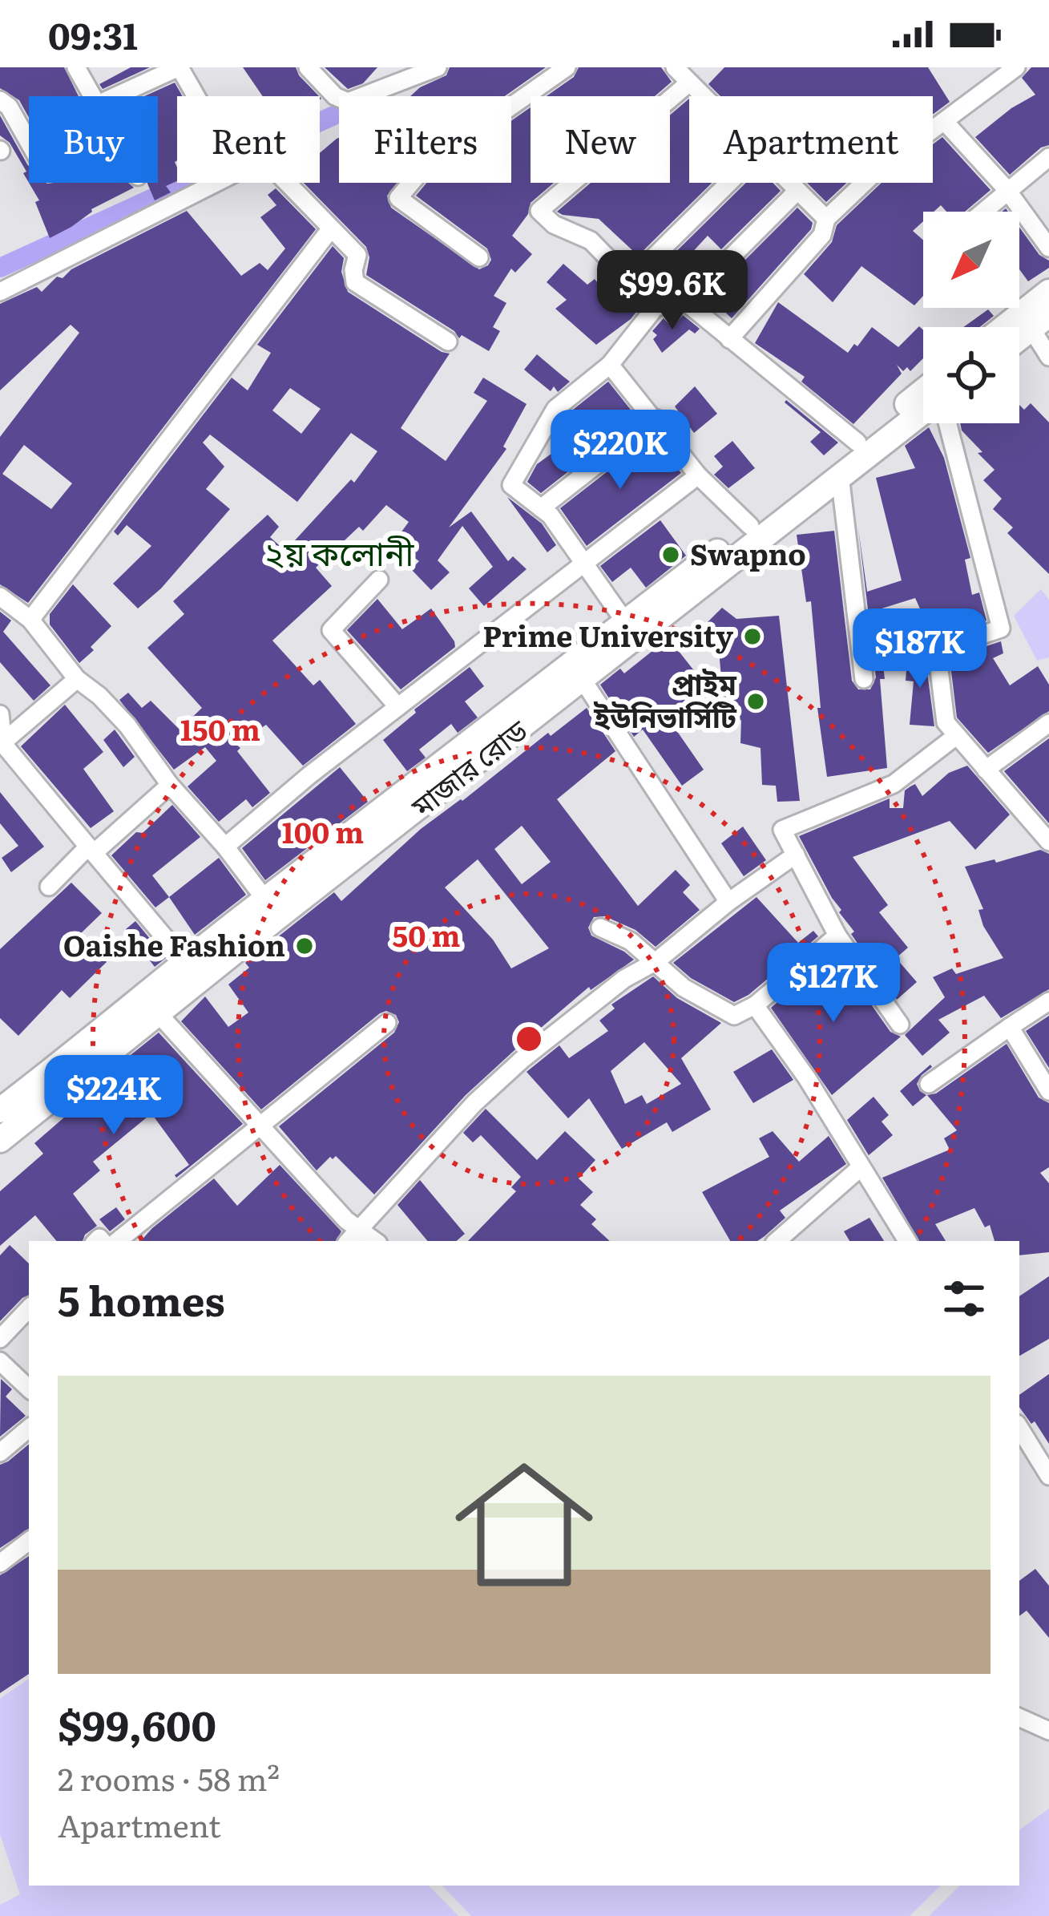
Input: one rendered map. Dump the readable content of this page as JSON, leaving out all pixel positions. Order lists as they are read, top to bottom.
{
  "streets": {
    "main road": ["মাজার রোড"]
  },
  "districts": ["২য় কলোনী"],
  "places": [
    "Swapno",
    "Prime University",
    "প্রাইম ইউনিভার্সিটি",
    "Oaishe Fashion"
  ],
  "north": "bottom left",
  "page": {
    "status": "09:31",
    "chip": [
      "Buy",
      "Rent",
      "Filters",
      "New",
      "Apartment"
    ],
    "price": [
      "$99.6K",
      "$220K",
      "$187K",
      "$127K",
      "$224K"
    ],
    "heading": "5 homes",
    "list": [
      {
        "name": "$99,600",
        "note": "2 rooms · 58 m² · Apartment"
      }
    ]
  },
  "rings": ["150 m", "100 m", "50 m"]
}
